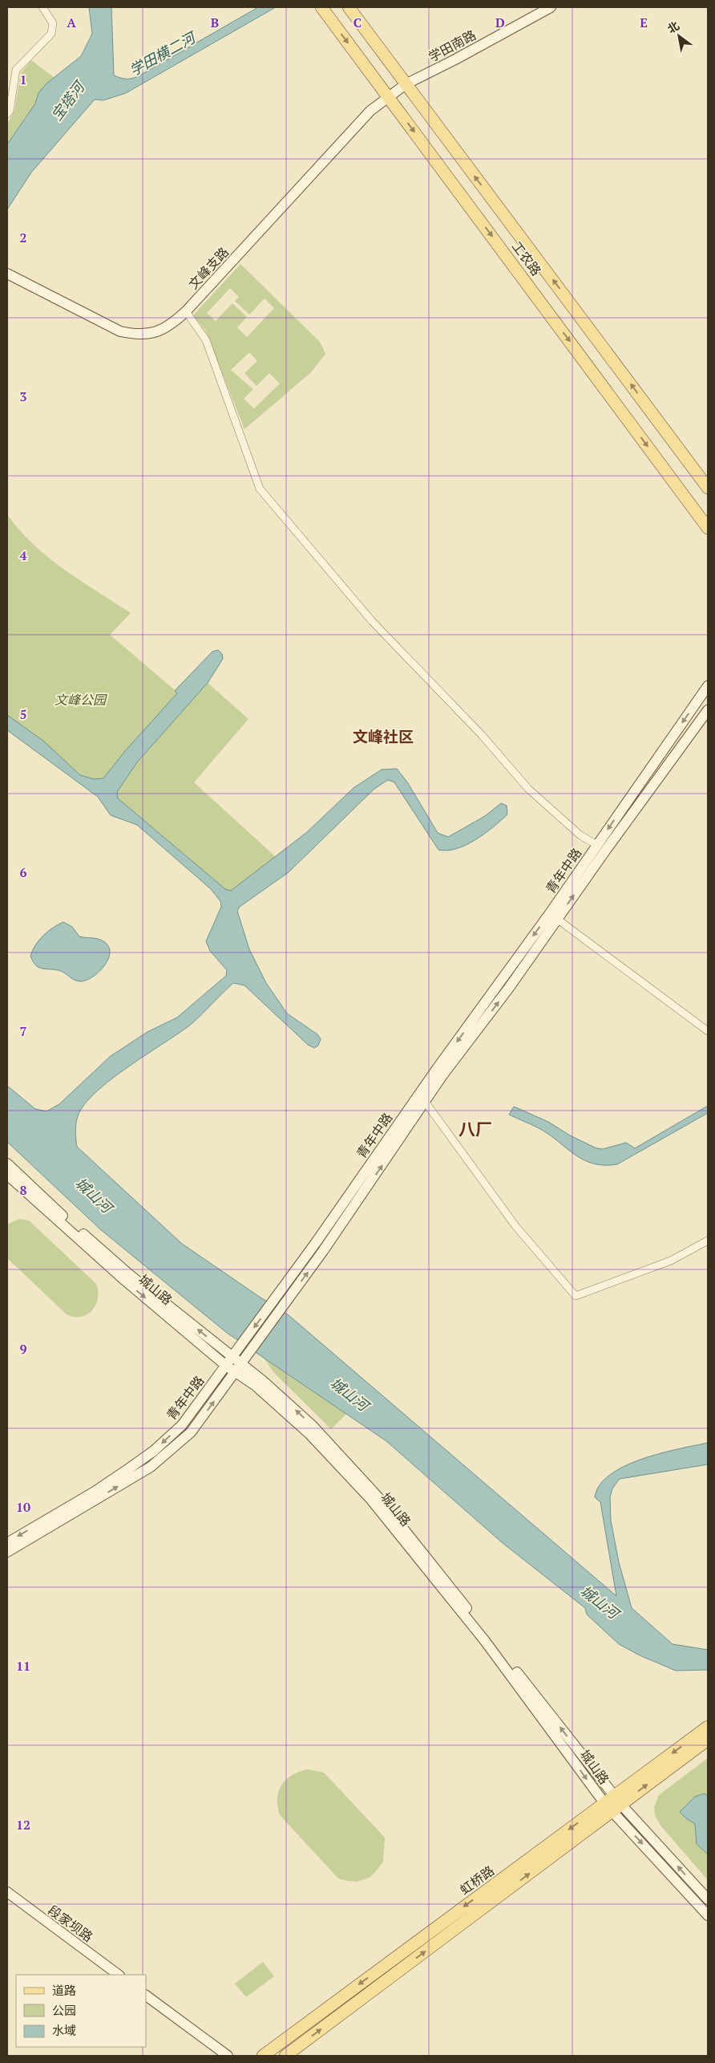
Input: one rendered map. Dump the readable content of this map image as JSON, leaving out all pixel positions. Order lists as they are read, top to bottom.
{
  "streets": {
    "main road": [
      "学田南路",
      "工农路",
      "文峰支路",
      "青年中路",
      "城山路",
      "虹桥路",
      "段家坝路"
    ]
  },
  "crossings": [
    ["学田南路", "工农路"],
    ["学田南路", "文峰支路"],
    ["工农路", "文峰支路"],
    ["青年中路", "城山路"],
    ["城山路", "虹桥路"]
  ],
  "districts": ["文峰社区", "八厂"],
  "water": ["学田横二河", "宝塔河", "城山河"],
  "parks": ["文峰公园"],
  "legend": ["道路", "公园", "水域"],
  "north": "top left",
  "grid": {
    "columns": [
      "A",
      "B",
      "C",
      "D",
      "E"
    ],
    "rows": [
      "1",
      "2",
      "3",
      "4",
      "5",
      "6",
      "7",
      "8",
      "9",
      "10",
      "11",
      "12"
    ]
  }
}
